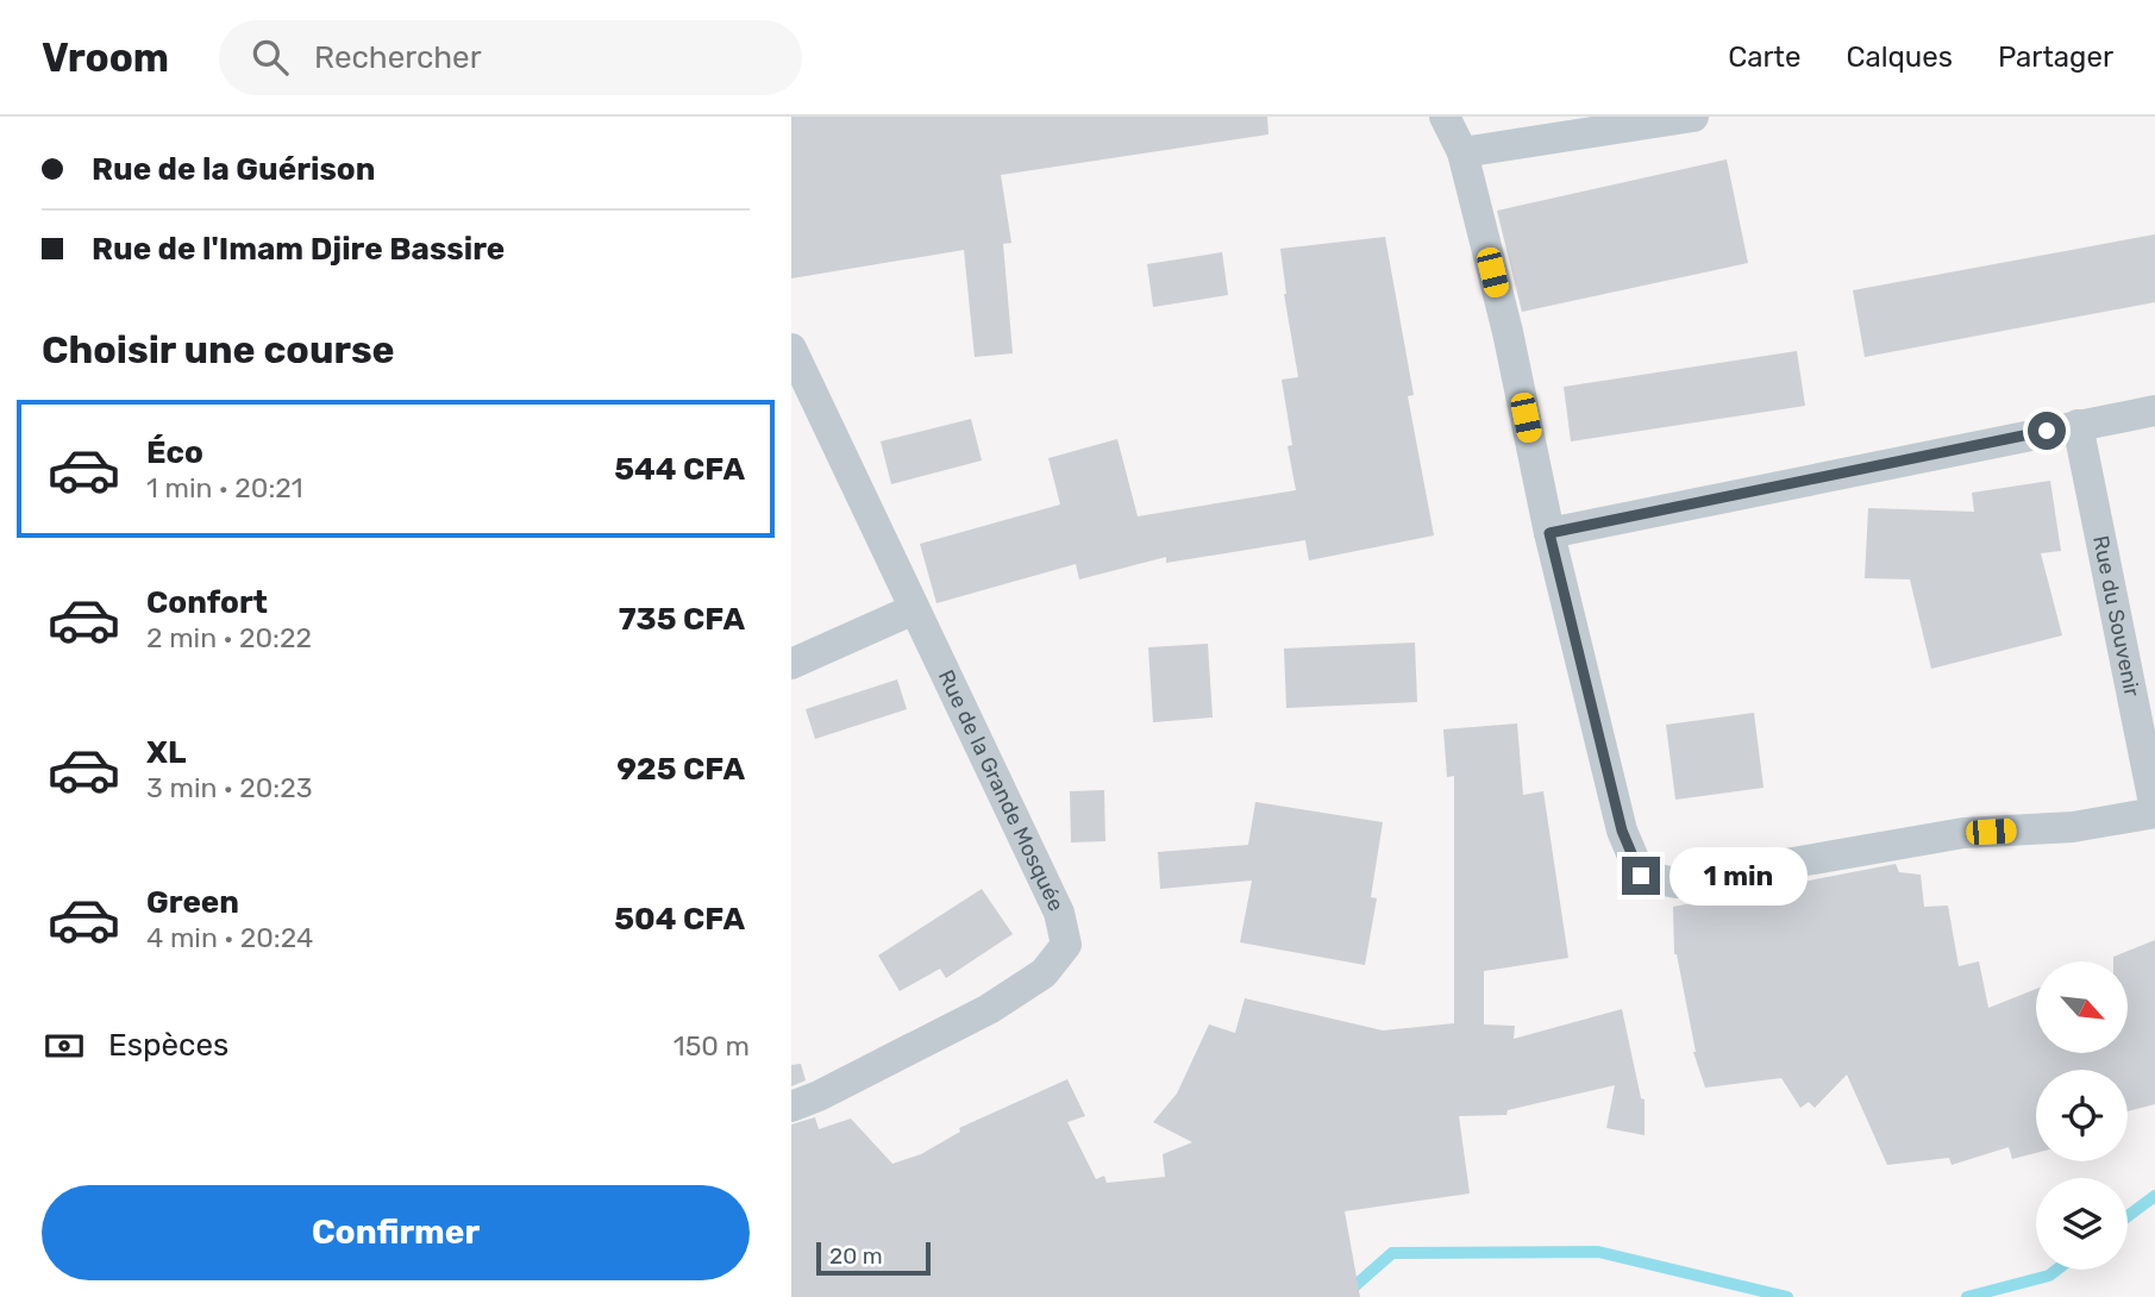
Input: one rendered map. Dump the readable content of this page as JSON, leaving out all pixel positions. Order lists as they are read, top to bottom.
{
  "streets": {
    "street": ["Rue du Souvenir", "Rue de la Grande Mosquée"]
  },
  "scale_bar": "20 m",
  "north": "bottom right",
  "page": {
    "header": "Vroom",
    "search": "Rechercher",
    "nav": ["Carte", "Calques", "Partager"],
    "banner": ["Rue de la Guérison", "Rue de l'Imam Djire Bassire"],
    "heading": "Choisir une course",
    "list": [
      {
        "name": "Éco",
        "note": "1 min · 20:21",
        "value": "544 CFA"
      },
      {
        "name": "Confort",
        "note": "2 min · 20:22",
        "value": "735 CFA"
      },
      {
        "name": "XL",
        "note": "3 min · 20:23",
        "value": "925 CFA"
      },
      {
        "name": "Green",
        "note": "4 min · 20:24",
        "value": "504 CFA"
      }
    ],
    "bubble": "1 min",
    "pay": ["Espèces", "150 m"],
    "buttons": "Confirmer",
    "scale": "20 m"
  }
}
